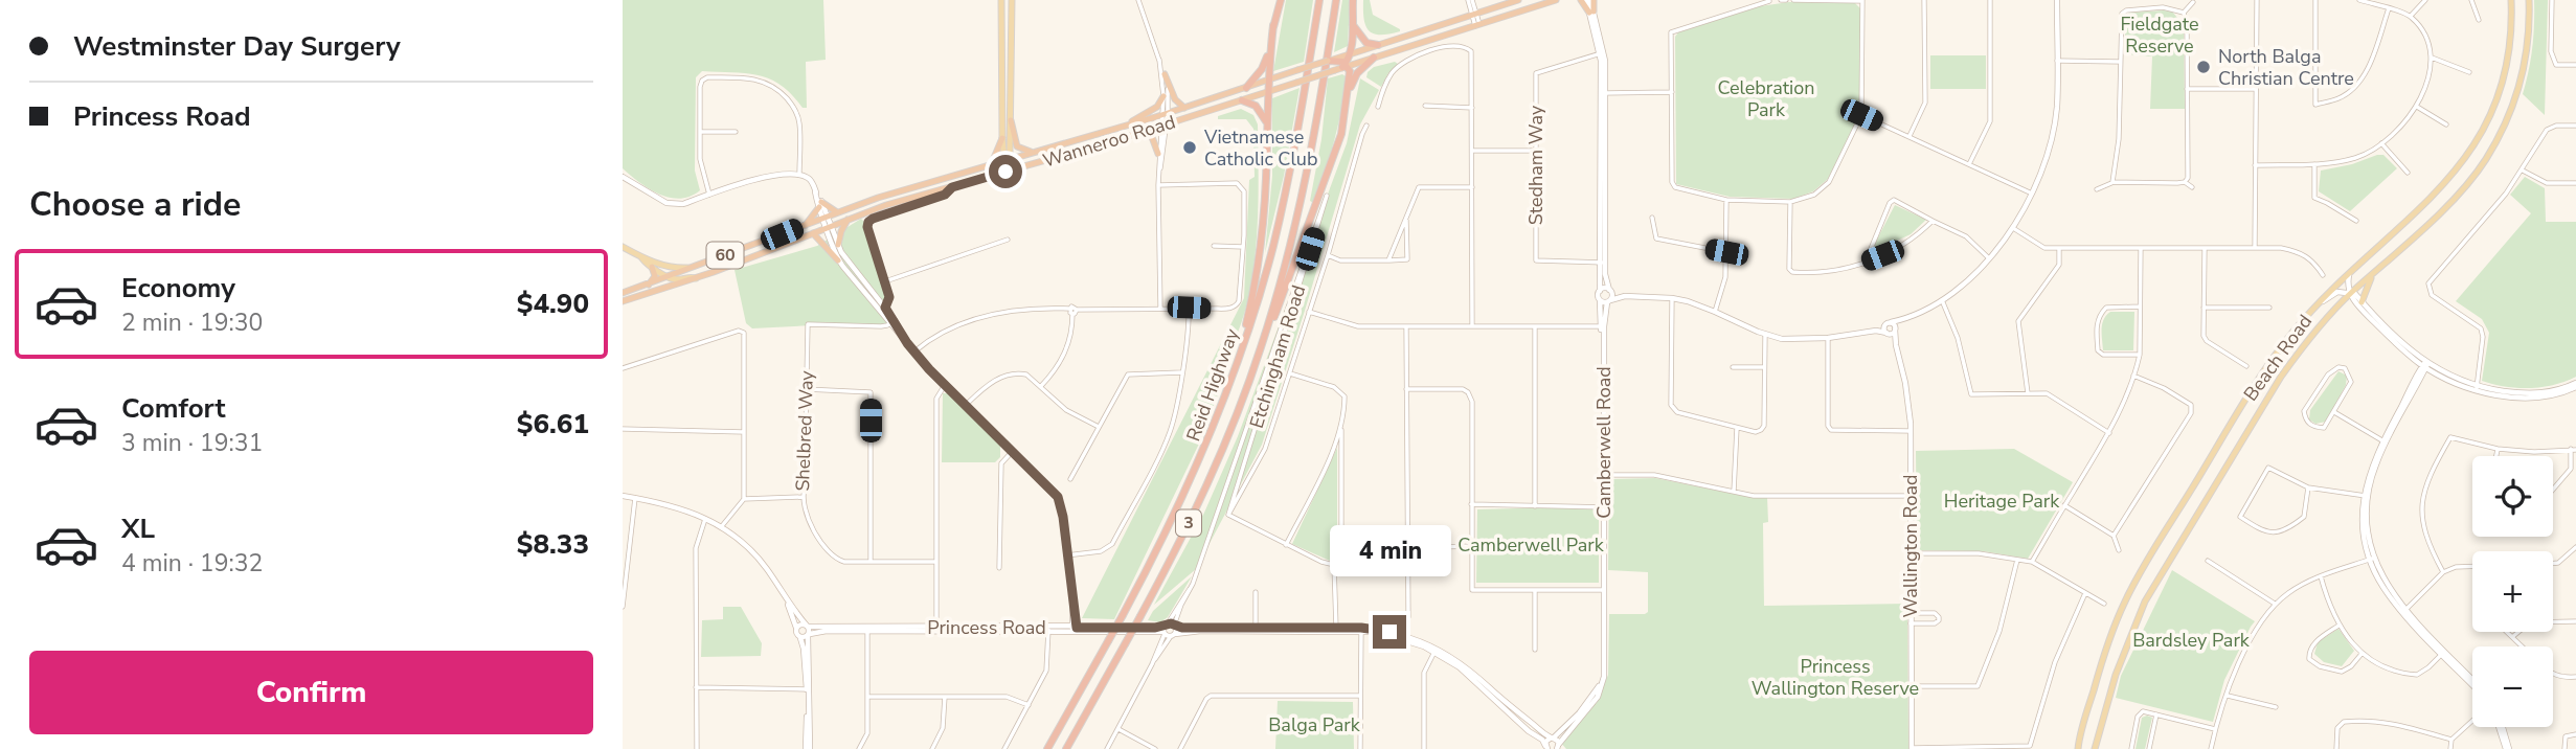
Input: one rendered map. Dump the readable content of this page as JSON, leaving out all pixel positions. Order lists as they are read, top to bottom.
{
  "streets": {
    "highway": [
      "Wanneroo Road",
      "60",
      "Reid Highway",
      "3"
    ],
    "main road": ["Beach Road"],
    "street": [
      "Stedham Way",
      "Etchingham Road",
      "Shelbred Way",
      "Camberwell Road",
      "Wallington Road",
      "Princess Road"
    ]
  },
  "crossings": [
    ["Etchingham Road", "Princess Road"],
    ["Camberwell Road", "Princess Road"]
  ],
  "parks": [
    "Fieldgate Reserve",
    "Celebration Park",
    "Heritage Park",
    "Camberwell Park",
    "Bardsley Park",
    "Princess Wallington Reserve",
    "Balga Park"
  ],
  "places": ["North Balga Christian Centre", "Vietnamese Catholic Club"],
  "page": {
    "banner": ["Westminster Day Surgery", "Princess Road"],
    "heading": "Choose a ride",
    "list": [
      {
        "name": "Economy",
        "note": "2 min · 19:30",
        "value": "$4.90"
      },
      {
        "name": "Comfort",
        "note": "3 min · 19:31",
        "value": "$6.61"
      },
      {
        "name": "XL",
        "note": "4 min · 19:32",
        "value": "$8.33"
      }
    ],
    "map_buttons": ["+", "−"],
    "bubble": "4 min",
    "buttons": "Confirm"
  }
}
